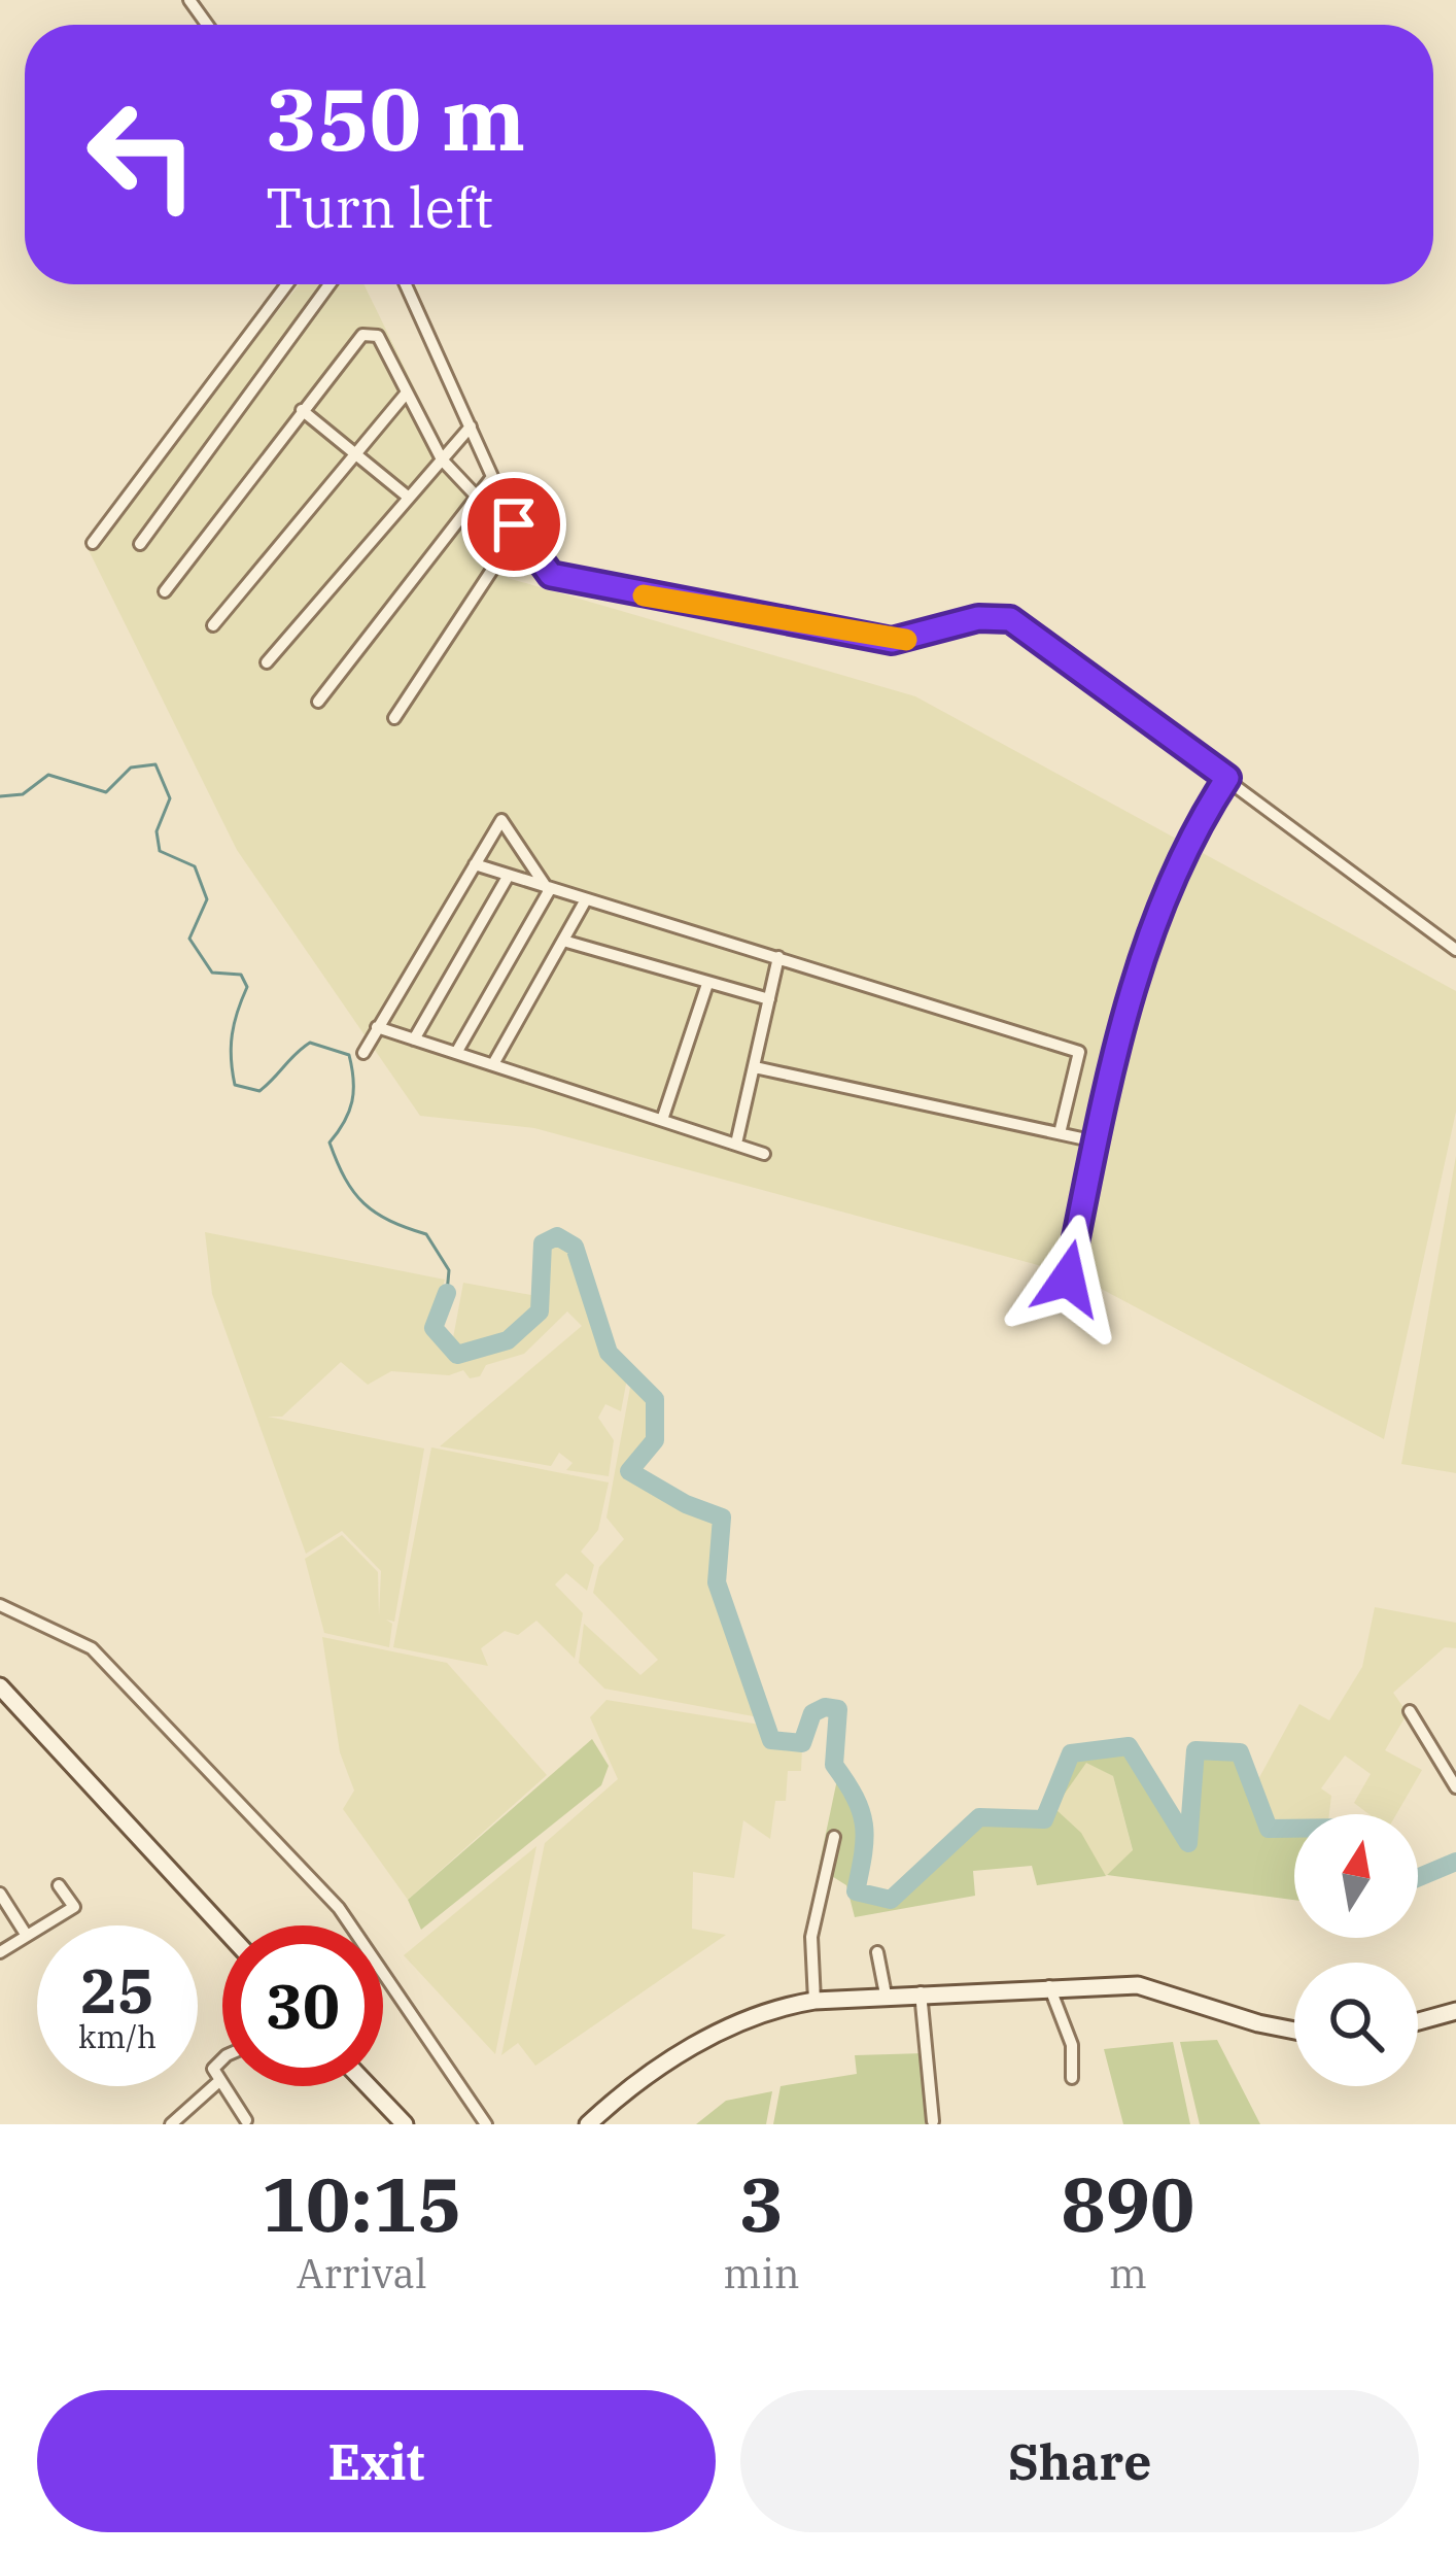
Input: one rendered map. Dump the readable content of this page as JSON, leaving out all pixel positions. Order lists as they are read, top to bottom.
{
  "north": "top",
  "page": {
    "turn": ["350 m", "Turn left"],
    "speed": "25 km/h",
    "limit": "30",
    "eta": [
      "10:15",
      "Arrival",
      "3",
      "min",
      "890",
      "m"
    ],
    "buttons": ["Exit", "Share"]
  }
}
